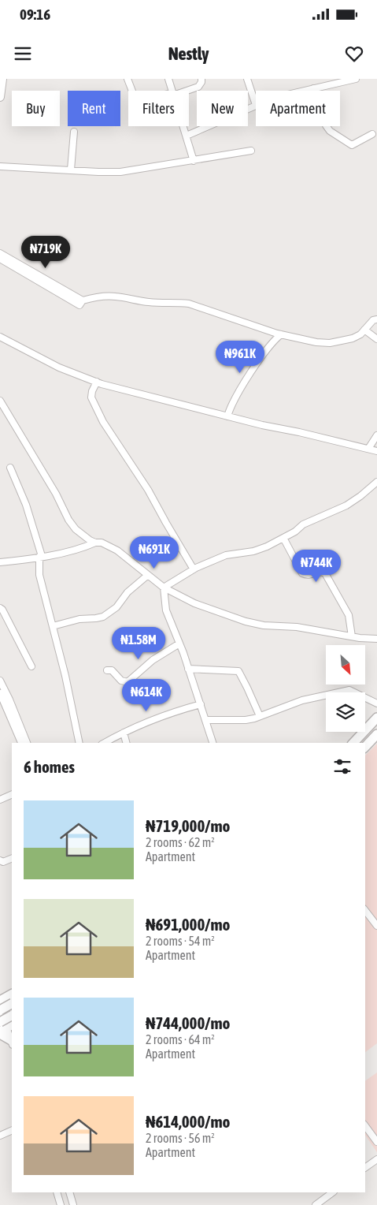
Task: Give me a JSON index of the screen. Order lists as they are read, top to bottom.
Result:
{
  "north": "bottom right",
  "page": {
    "status": "09:16",
    "header": "Nestly",
    "chip": [
      "Buy",
      "Rent",
      "Filters",
      "New",
      "Apartment"
    ],
    "price": [
      "₦719K",
      "₦961K",
      "₦691K",
      "₦744K",
      "₦1.58M",
      "₦614K"
    ],
    "heading": "6 homes",
    "list": [
      {
        "name": "₦719,000/mo",
        "note": "2 rooms · 62 m² · Apartment"
      },
      {
        "name": "₦691,000/mo",
        "note": "2 rooms · 54 m² · Apartment"
      },
      {
        "name": "₦744,000/mo",
        "note": "2 rooms · 64 m² · Apartment"
      },
      {
        "name": "₦614,000/mo",
        "note": "2 rooms · 56 m² · Apartment"
      }
    ]
  }
}
